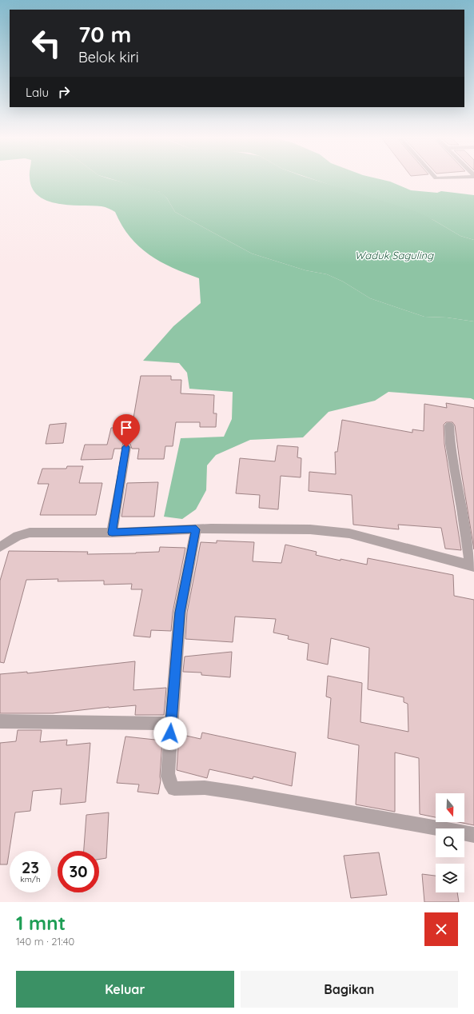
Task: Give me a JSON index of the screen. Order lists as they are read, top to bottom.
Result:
{
  "water": ["Waduk Saguling"],
  "north": "bottom",
  "page": {
    "turn": ["70 m", "Belok kiri"],
    "then": "Lalu",
    "speed": "23 km/h",
    "limit": "30",
    "heading": ["1 mnt", "140 m · 21:40"],
    "buttons": ["Keluar", "Bagikan"]
  }
}
